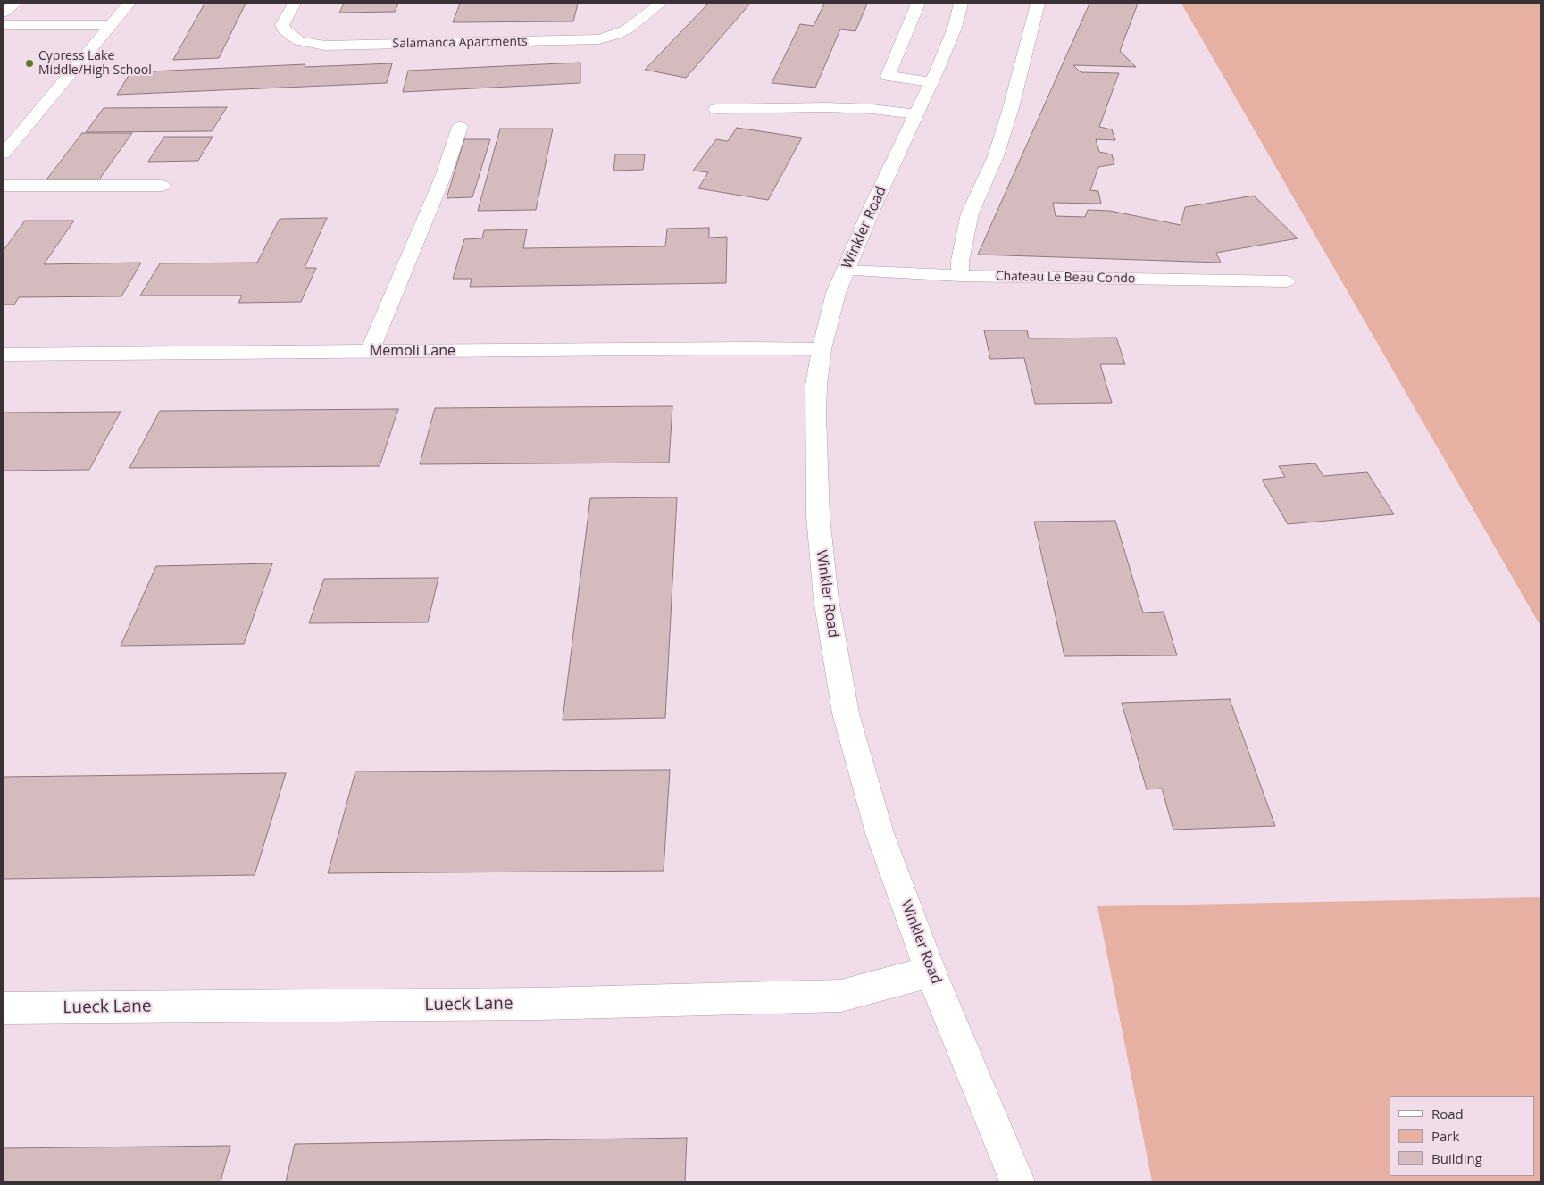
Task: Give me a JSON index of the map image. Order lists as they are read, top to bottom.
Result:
{
  "streets": {
    "street": [
      "Salamanca Apartments",
      "Winkler Road",
      "Chateau Le Beau Condo",
      "Memoli Lane",
      "Lueck Lane"
    ]
  },
  "crossings": [
    ["Winkler Road", "Chateau Le Beau Condo"],
    ["Winkler Road", "Memoli Lane"],
    ["Winkler Road", "Lueck Lane"]
  ],
  "places": ["Cypress Lake Middle/High School"],
  "legend": ["Road", "Park", "Building"]
}
